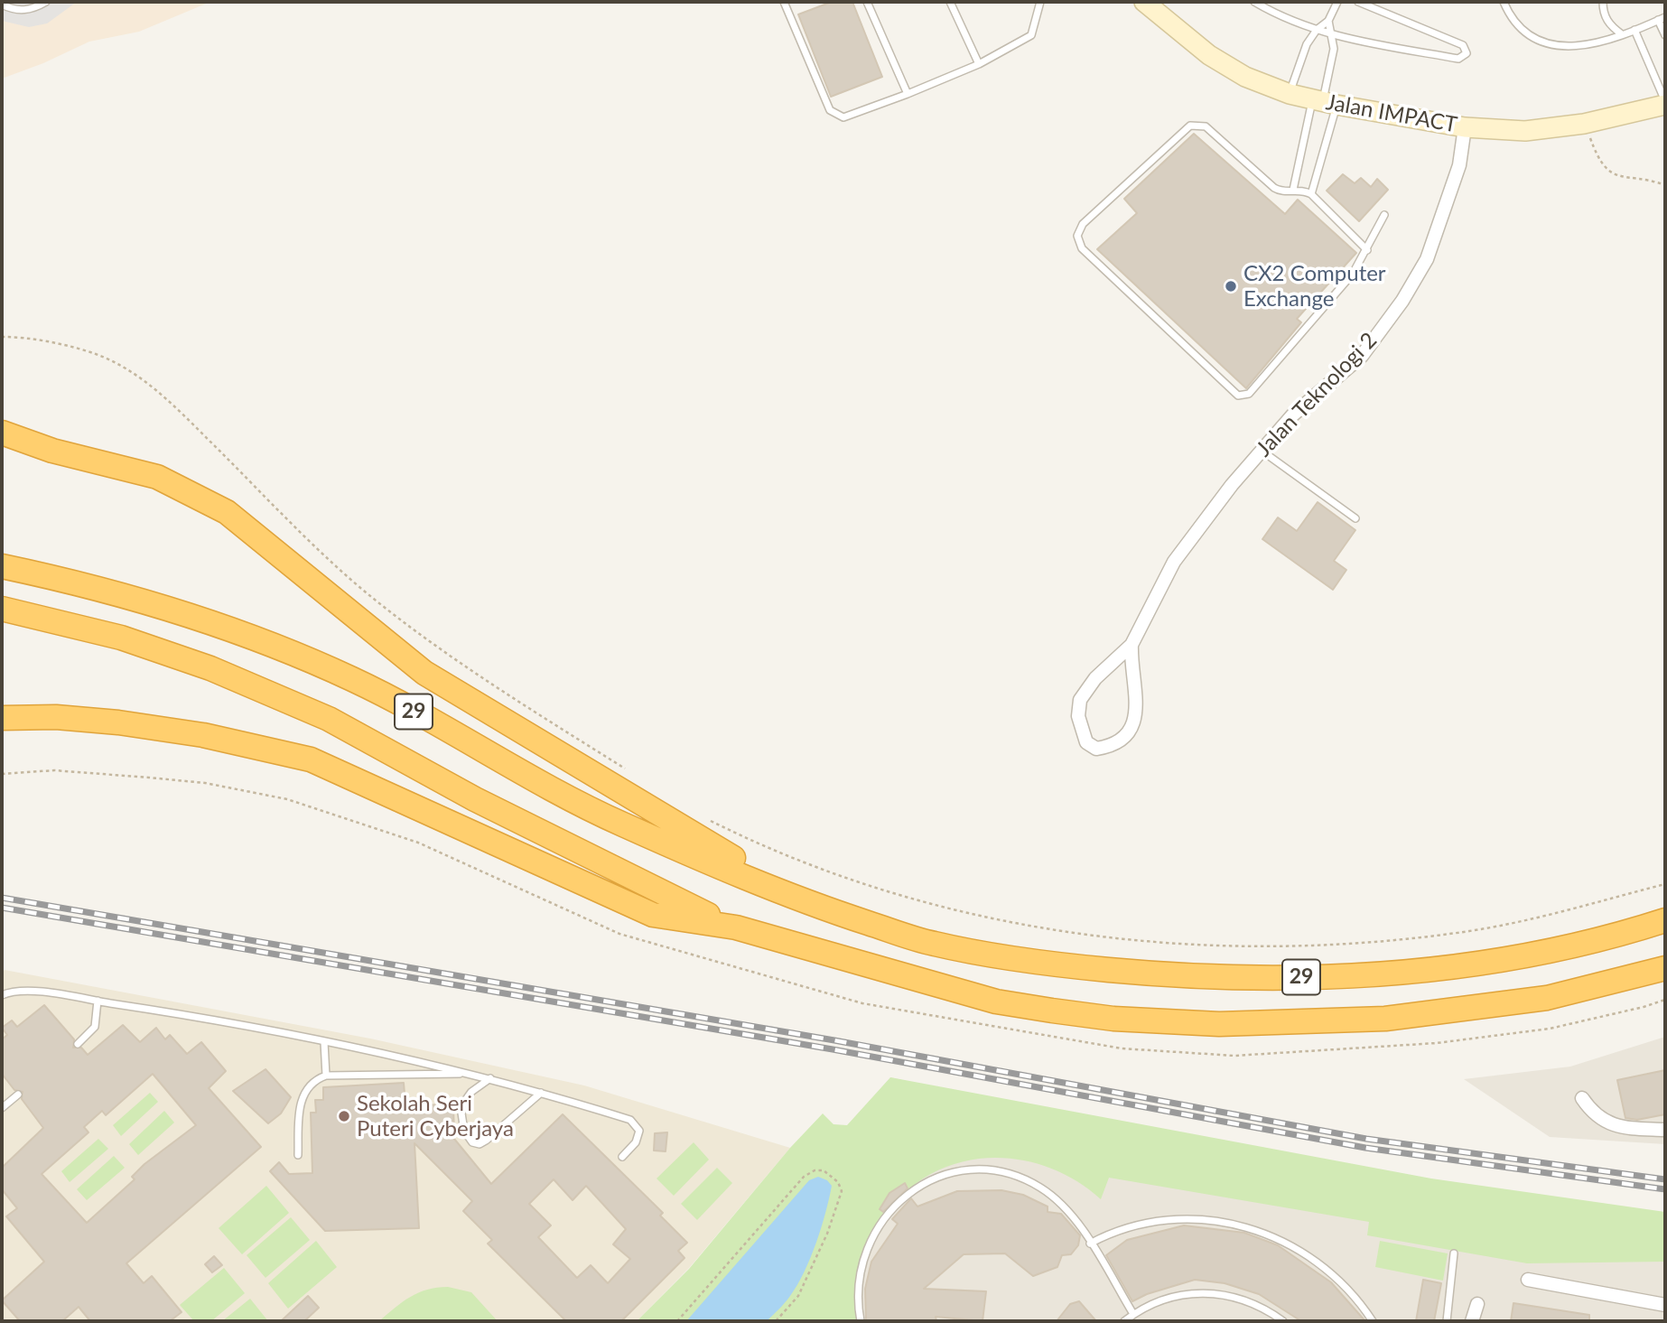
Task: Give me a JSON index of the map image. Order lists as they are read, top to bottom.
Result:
{
  "streets": {
    "highway": ["29"],
    "street": ["Jalan IMPACT", "Jalan Teknologi 2"]
  },
  "crossings": [
    ["Jalan IMPACT", "Jalan Teknologi 2"]
  ],
  "places": ["CX2 Computer Exchange", "Sekolah Seri Puteri Cyberjaya"]
}
